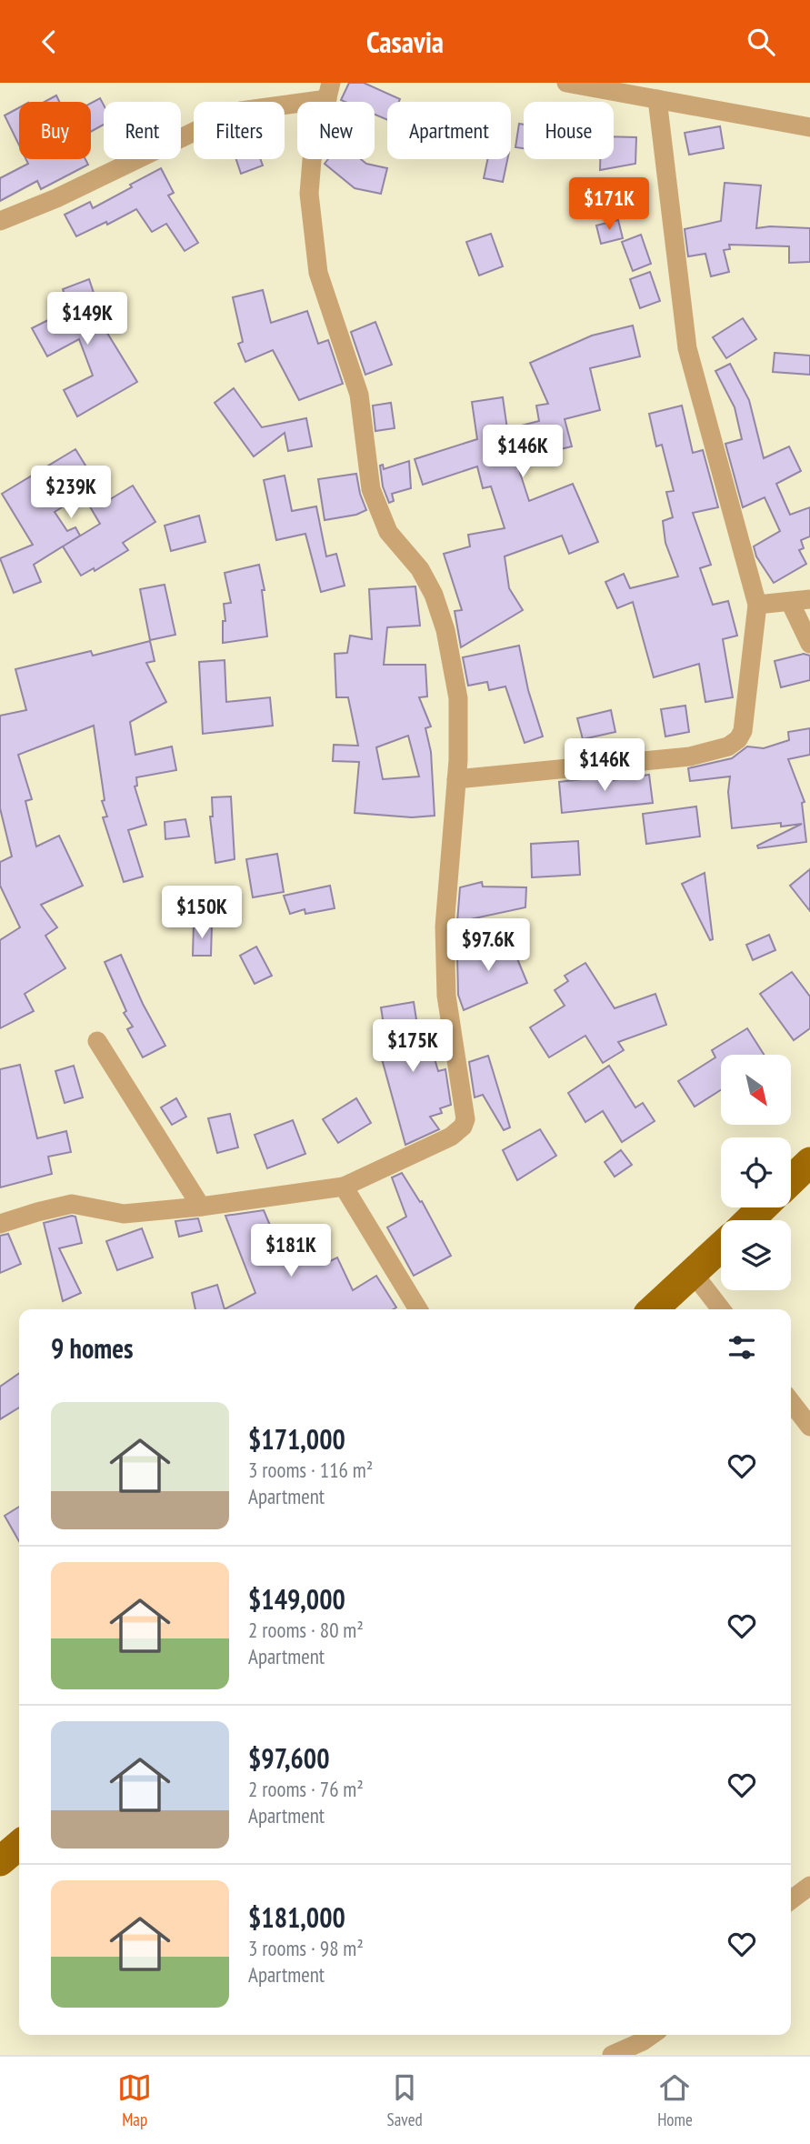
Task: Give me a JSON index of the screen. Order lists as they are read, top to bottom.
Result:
{
  "north": "bottom right",
  "page": {
    "header": "Casavia",
    "chip": [
      "Buy",
      "Rent",
      "Filters",
      "New",
      "Apartment",
      "House"
    ],
    "price": [
      "$171K",
      "$149K",
      "$146K",
      "$239K",
      "$146K",
      "$150K",
      "$97.6K",
      "$175K",
      "$181K"
    ],
    "heading": "9 homes",
    "list": [
      {
        "name": "$171,000",
        "note": "3 rooms · 116 m² · Apartment"
      },
      {
        "name": "$149,000",
        "note": "2 rooms · 80 m² · Apartment"
      },
      {
        "name": "$97,600",
        "note": "2 rooms · 76 m² · Apartment"
      },
      {
        "name": "$181,000",
        "note": "3 rooms · 98 m² · Apartment"
      }
    ],
    "tabs": ["Map", "Saved", "Home"]
  }
}
